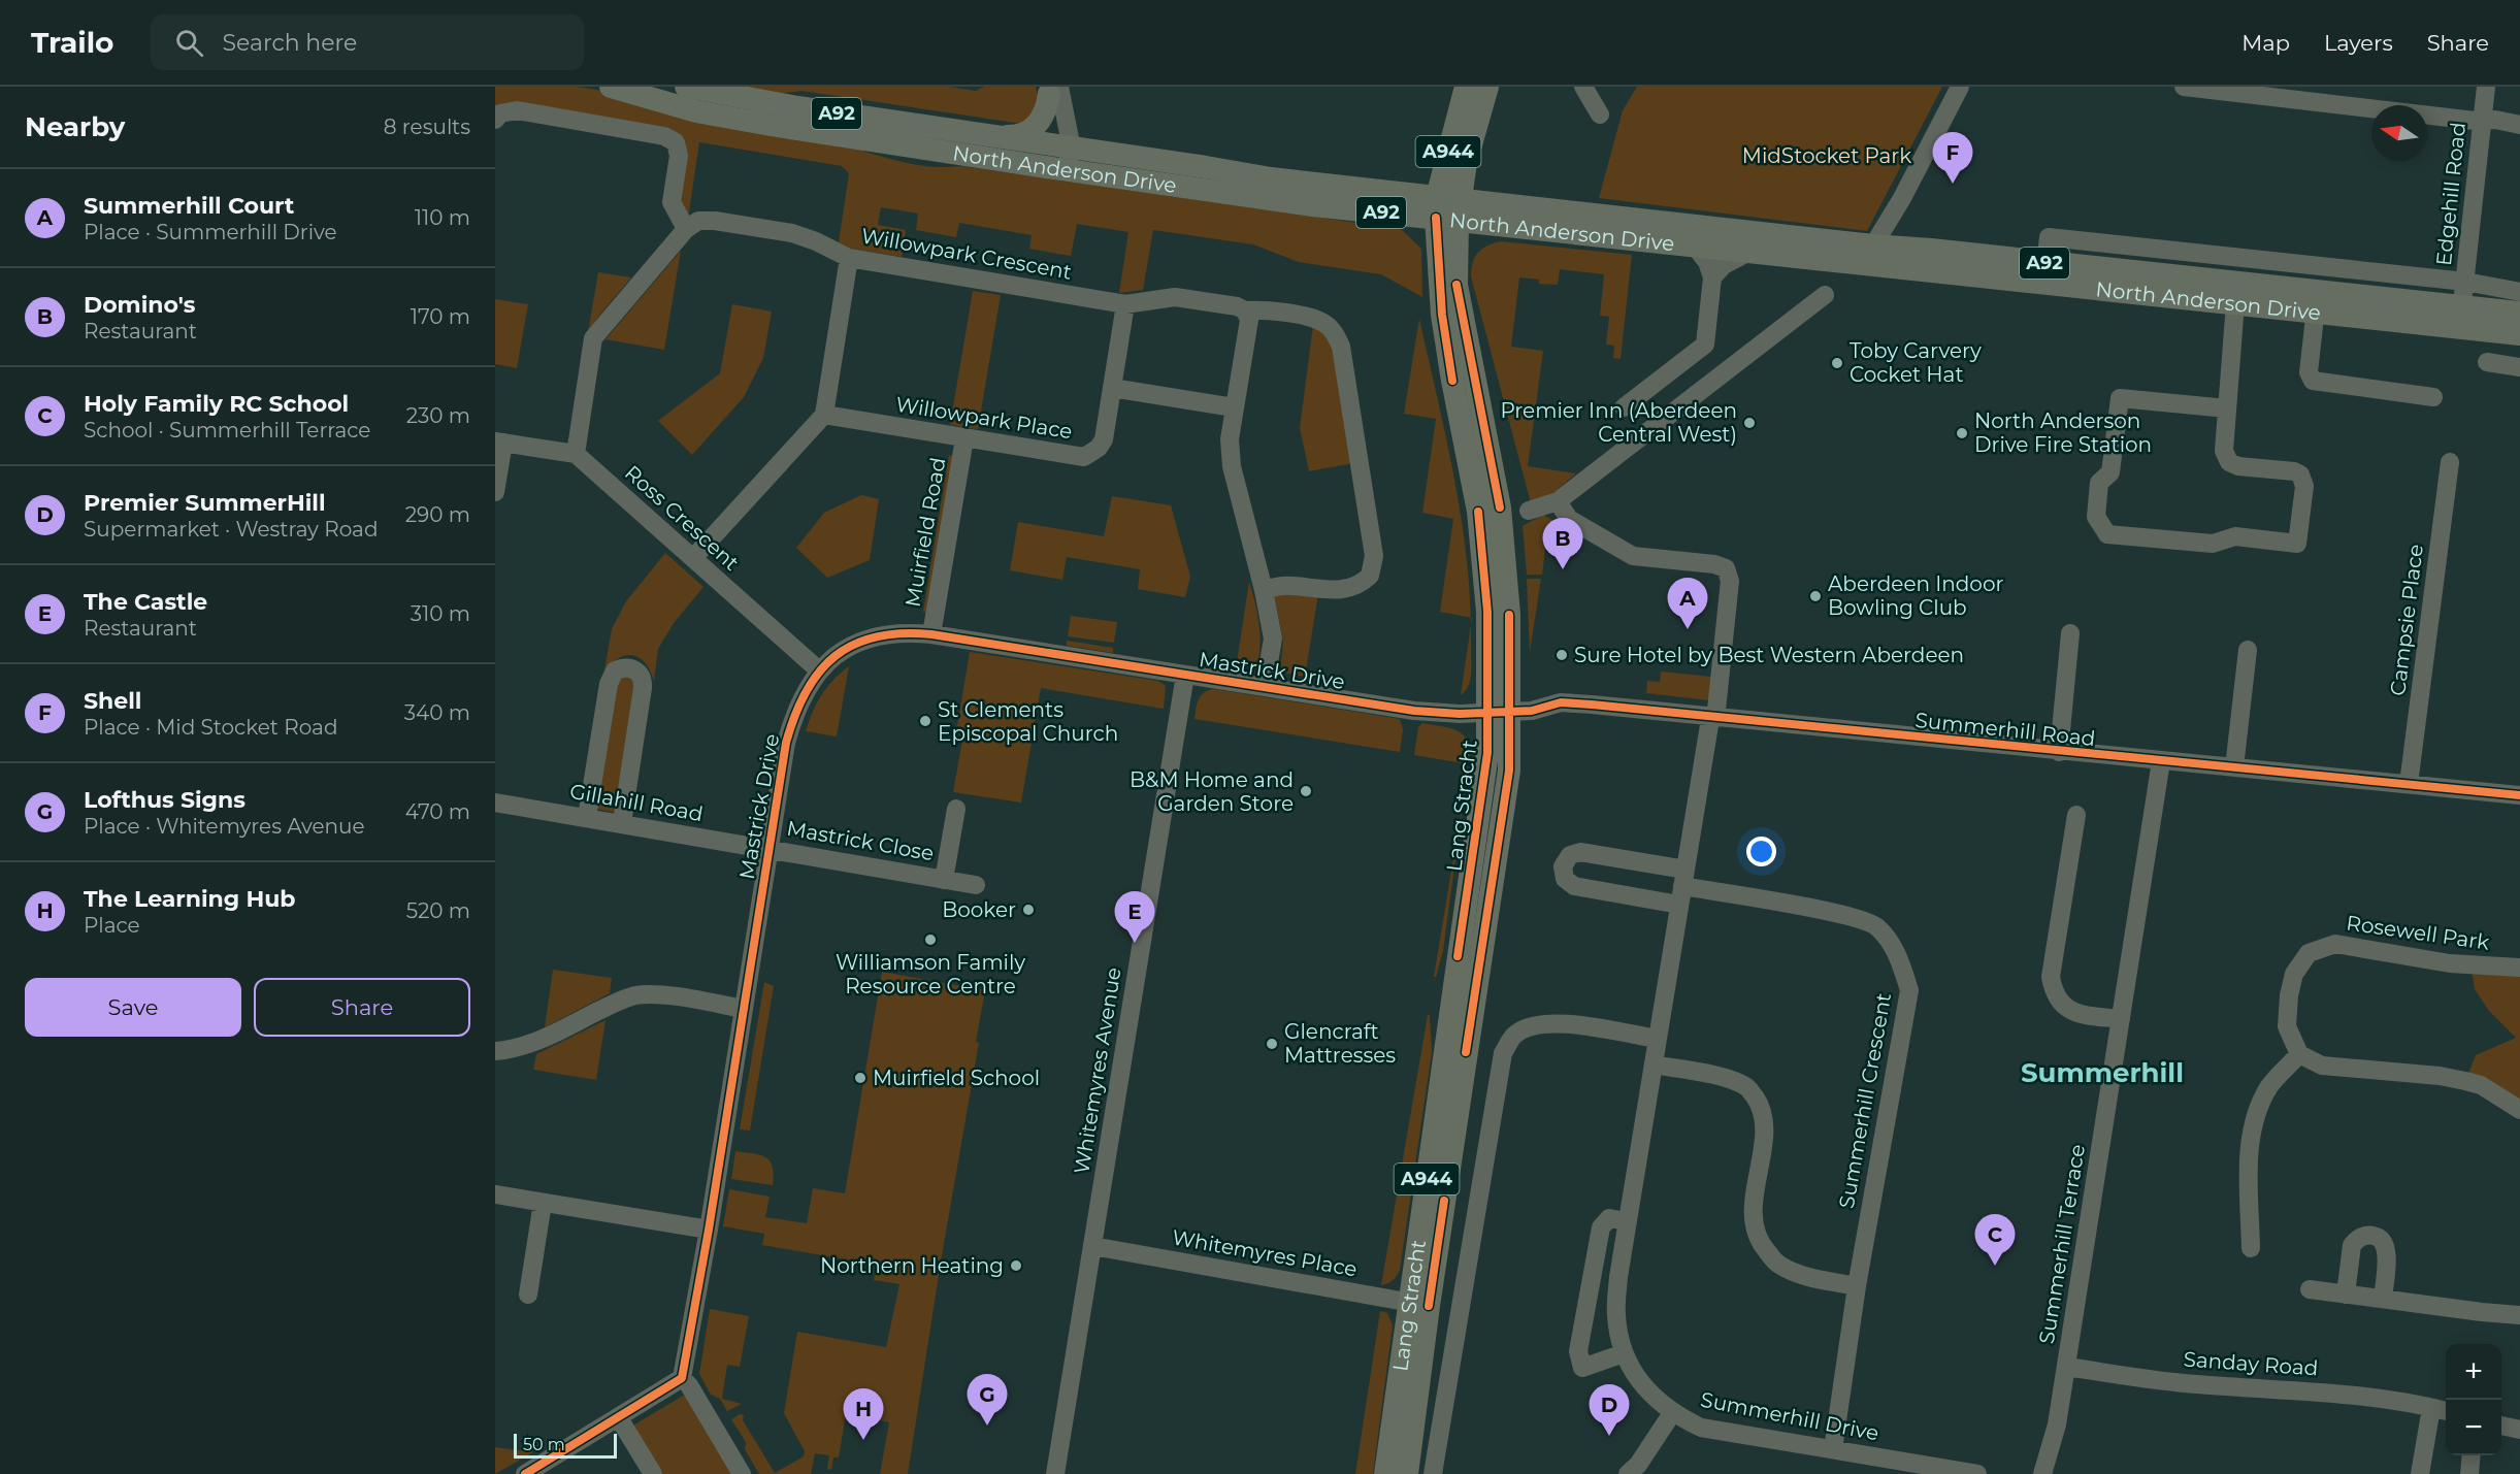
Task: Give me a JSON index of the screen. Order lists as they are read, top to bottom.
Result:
{
  "streets": {
    "main road": [
      "A92",
      "A944",
      "North Anderson Drive",
      "Lang Stracht"
    ],
    "street": [
      "Edgehill Road",
      "Willowpark Crescent",
      "Willowpark Place",
      "Ross Crescent",
      "Muirfield Road",
      "Campsie Place",
      "Mastrick Drive",
      "Summerhill Road",
      "Gillahill Road",
      "Mastrick Close",
      "Rosewell Park",
      "Whitemyres Avenue",
      "Summerhill Crescent",
      "Summerhill Terrace",
      "Whitemyres Place",
      "Sanday Road",
      "Summerhill Drive"
    ]
  },
  "crossings": [
    ["A944", "North Anderson Drive"],
    ["A944", "Lang Stracht"],
    ["North Anderson Drive", "Edgehill Road"],
    ["North Anderson Drive", "Lang Stracht"],
    ["Willowpark Crescent", "Willowpark Place"],
    ["Willowpark Place", "Muirfield Road"],
    ["Ross Crescent", "Mastrick Drive"],
    ["Muirfield Road", "Mastrick Drive"],
    ["Campsie Place", "Summerhill Road"],
    ["Mastrick Drive", "Summerhill Road"],
    ["Mastrick Drive", "Gillahill Road"],
    ["Mastrick Drive", "Lang Stracht"],
    ["Mastrick Drive", "Mastrick Close"],
    ["Mastrick Drive", "Whitemyres Avenue"],
    ["Summerhill Road", "Lang Stracht"],
    ["Summerhill Road", "Summerhill Terrace"],
    ["Summerhill Road", "Summerhill Drive"],
    ["Gillahill Road", "Mastrick Close"],
    ["Lang Stracht", "Whitemyres Place"],
    ["Whitemyres Avenue", "Whitemyres Place"],
    ["Summerhill Crescent", "Summerhill Drive"],
    ["Summerhill Terrace", "Sanday Road"]
  ],
  "districts": ["Summerhill"],
  "parks": ["MidStocket Park"],
  "places": [
    "Toby Carvery Cocket Hat",
    "Premier Inn (Aberdeen Central West)",
    "North Anderson Drive Fire Station",
    "Aberdeen Indoor Bowling Club",
    "Sure Hotel by Best Western Aberdeen",
    "St Clements Episcopal Church",
    "B&M Home and Garden Store",
    "Booker",
    "Williamson Family Resource Centre",
    "Glencraft Mattresses",
    "Muirfield School",
    "Northern Heating"
  ],
  "scale_bar": "50 m",
  "north": "left",
  "page": {
    "header": "Trailo",
    "search": "Search here",
    "nav": ["Map", "Layers", "Share"],
    "heading": ["Nearby", "8 results"],
    "pins": [
      "F",
      "B",
      "A",
      "E",
      "C",
      "G",
      "D",
      "H"
    ],
    "list": [
      {
        "mark": "A",
        "name": "Summerhill Court",
        "note": "Place · Summerhill Drive",
        "value": "110 m"
      },
      {
        "mark": "B",
        "name": "Domino's",
        "note": "Restaurant",
        "value": "170 m"
      },
      {
        "mark": "C",
        "name": "Holy Family RC School",
        "note": "School · Summerhill Terrace",
        "value": "230 m"
      },
      {
        "mark": "D",
        "name": "Premier SummerHill",
        "note": "Supermarket · Westray Road",
        "value": "290 m"
      },
      {
        "mark": "E",
        "name": "The Castle",
        "note": "Restaurant",
        "value": "310 m"
      },
      {
        "mark": "F",
        "name": "Shell",
        "note": "Place · Mid Stocket Road",
        "value": "340 m"
      },
      {
        "mark": "G",
        "name": "Lofthus Signs",
        "note": "Place · Whitemyres Avenue",
        "value": "470 m"
      },
      {
        "mark": "H",
        "name": "The Learning Hub",
        "note": "Place",
        "value": "520 m"
      }
    ],
    "buttons": ["Save", "Share"],
    "map_buttons": ["+", "−"],
    "scale": "50 m"
  }
}
